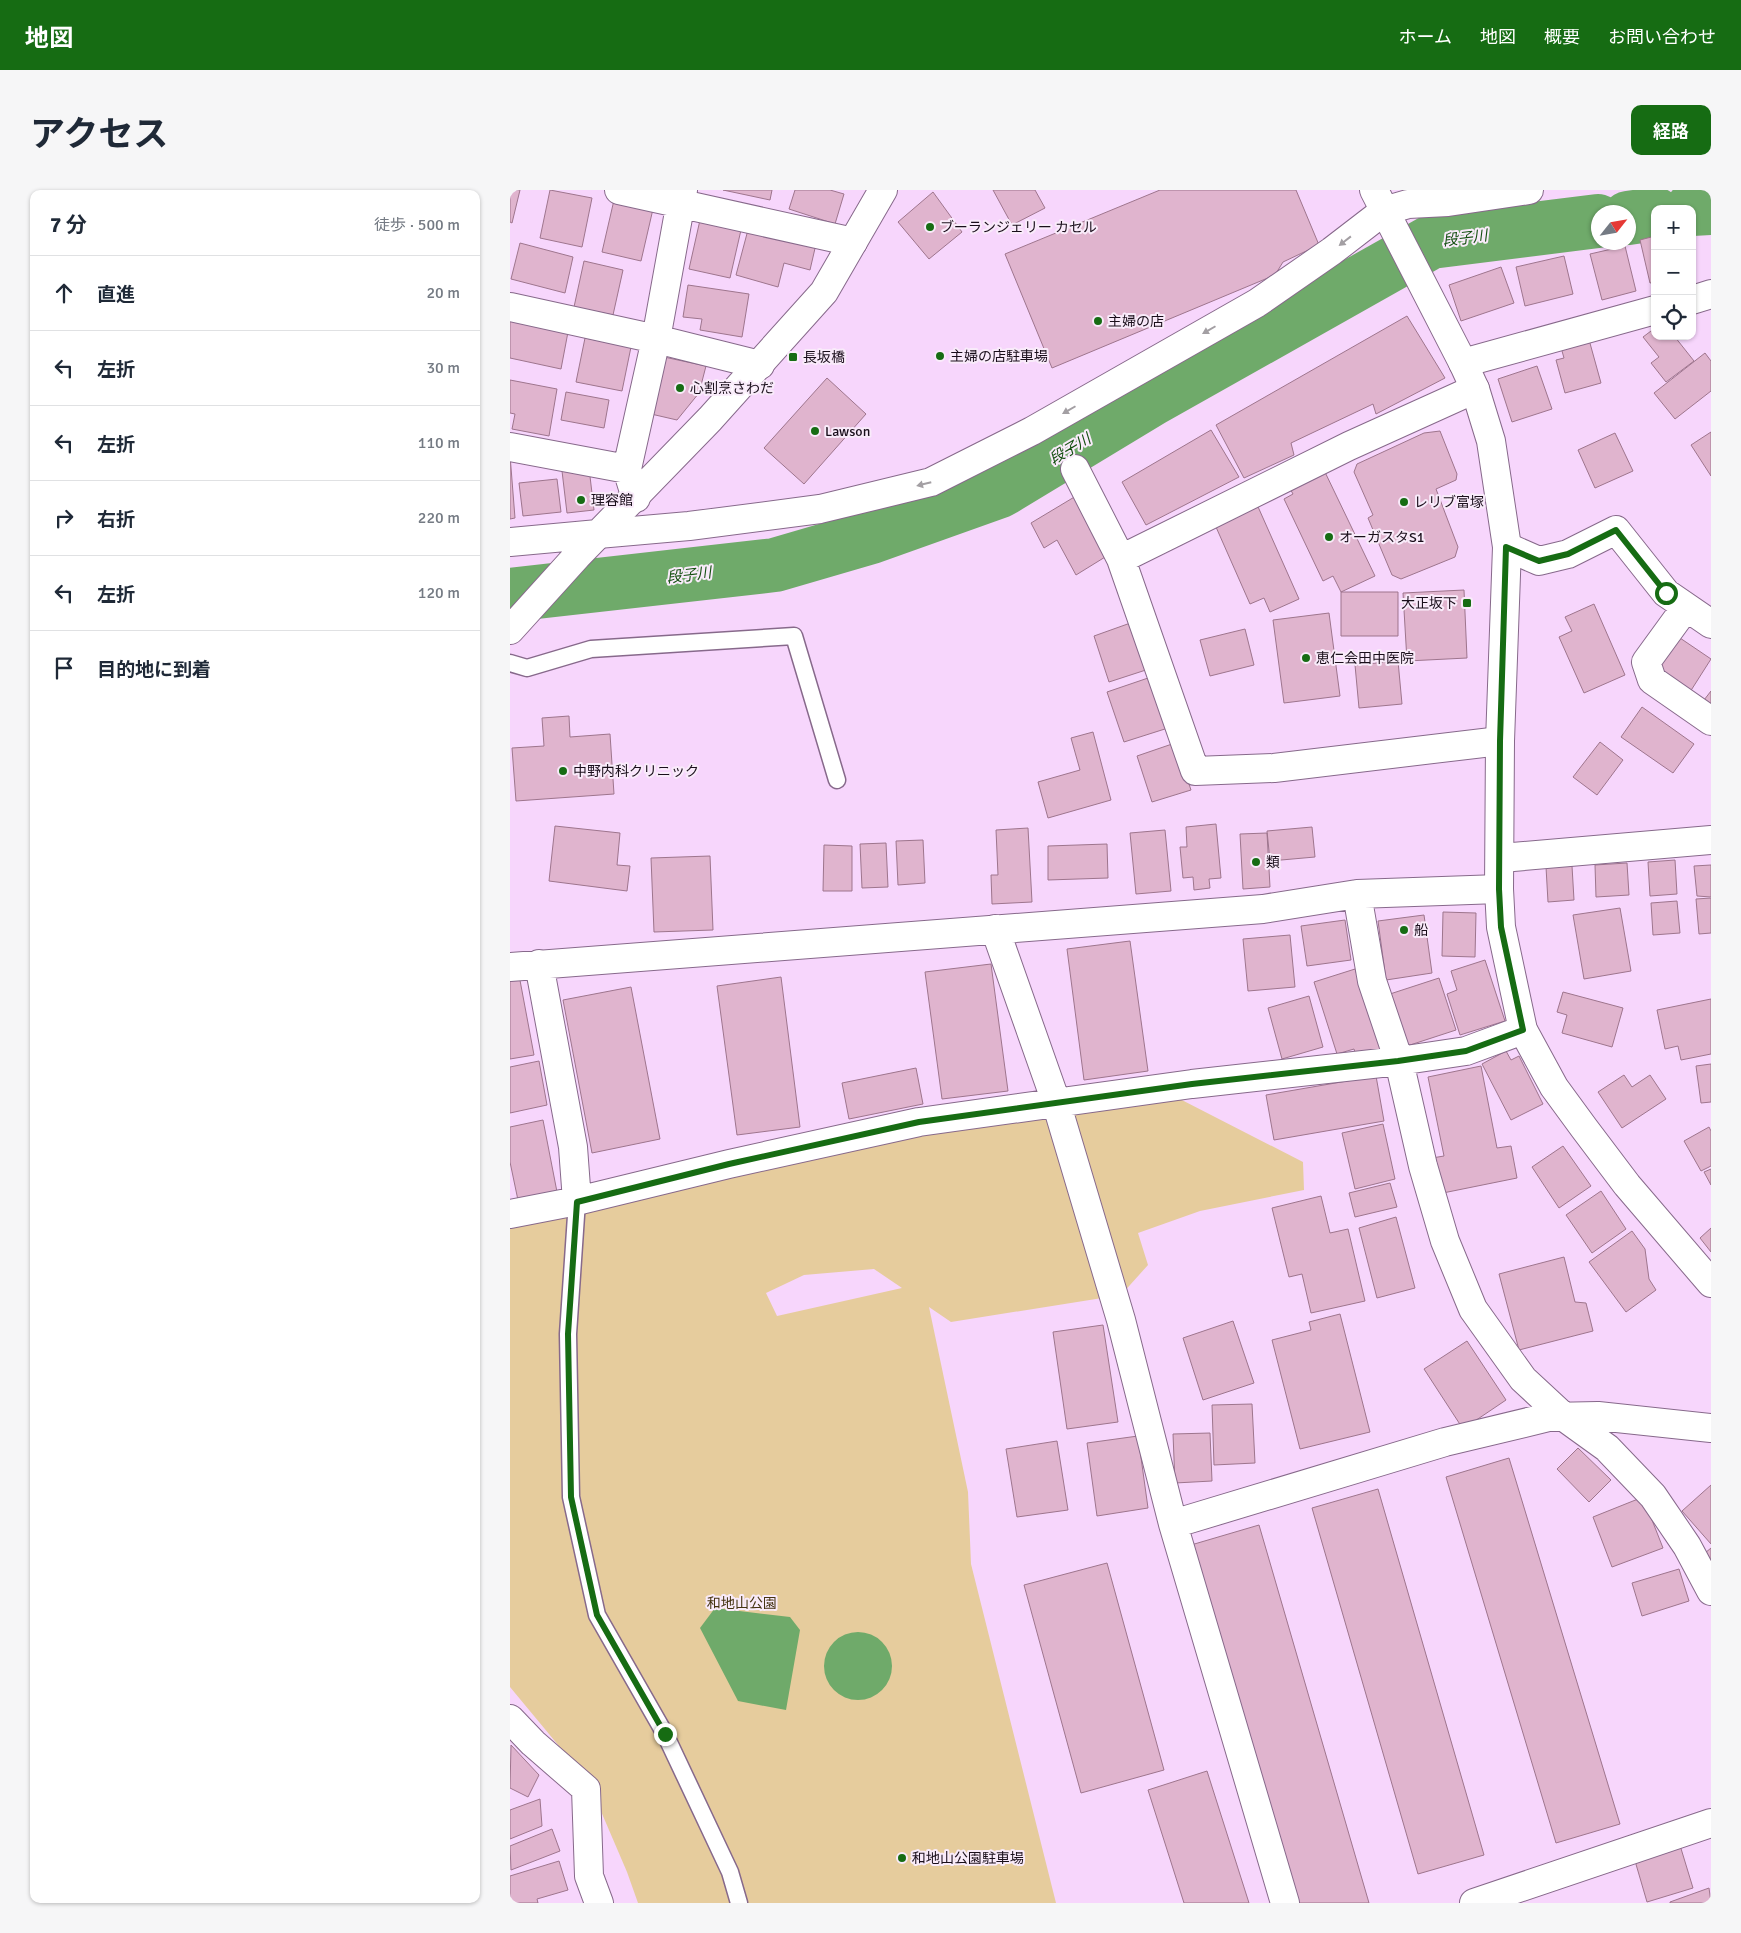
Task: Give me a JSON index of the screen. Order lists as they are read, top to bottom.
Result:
{
  "water": ["段子川"],
  "parks": ["和地山公園"],
  "places": {
    "other": [
      "ブーランジェリー カセル",
      "主婦の店",
      "主婦の店駐車場",
      "心割烹さわだ",
      "Lawson",
      "理容館",
      "レリブ富塚",
      "オーガスタS1",
      "恵仁会田中医院",
      "中野内科クリニック",
      "類",
      "船",
      "和地山公園駐車場"
    ],
    "transit": ["長坂橋", "大正坂下"]
  },
  "north": "top right",
  "page": {
    "header": "地図",
    "nav": [
      "ホーム",
      "地図",
      "概要",
      "お問い合わせ"
    ],
    "title": "アクセス",
    "buttons": "経路",
    "heading": ["7 分", "徒歩 · 500 m"],
    "map_buttons": ["+", "−"],
    "list": [
      ["直進", "20 m"],
      ["左折", "30 m"],
      ["左折", "110 m"],
      ["右折", "220 m"],
      ["左折", "120 m"],
      "目的地に到着"
    ]
  }
}
